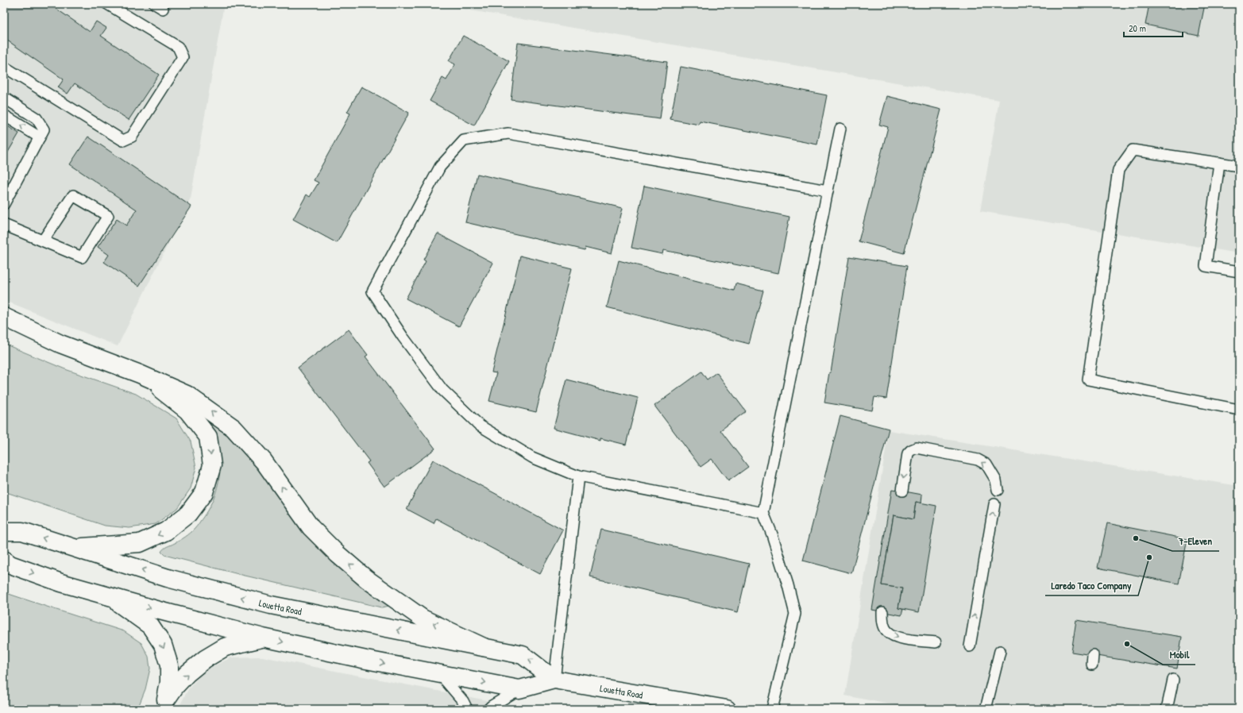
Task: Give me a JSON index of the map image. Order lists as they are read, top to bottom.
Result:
{
  "streets": {
    "main road": ["Louetta Road"]
  },
  "places": ["7-Eleven", "Laredo Taco Company", "Mobil"],
  "scale_bar": "20 m"
}
